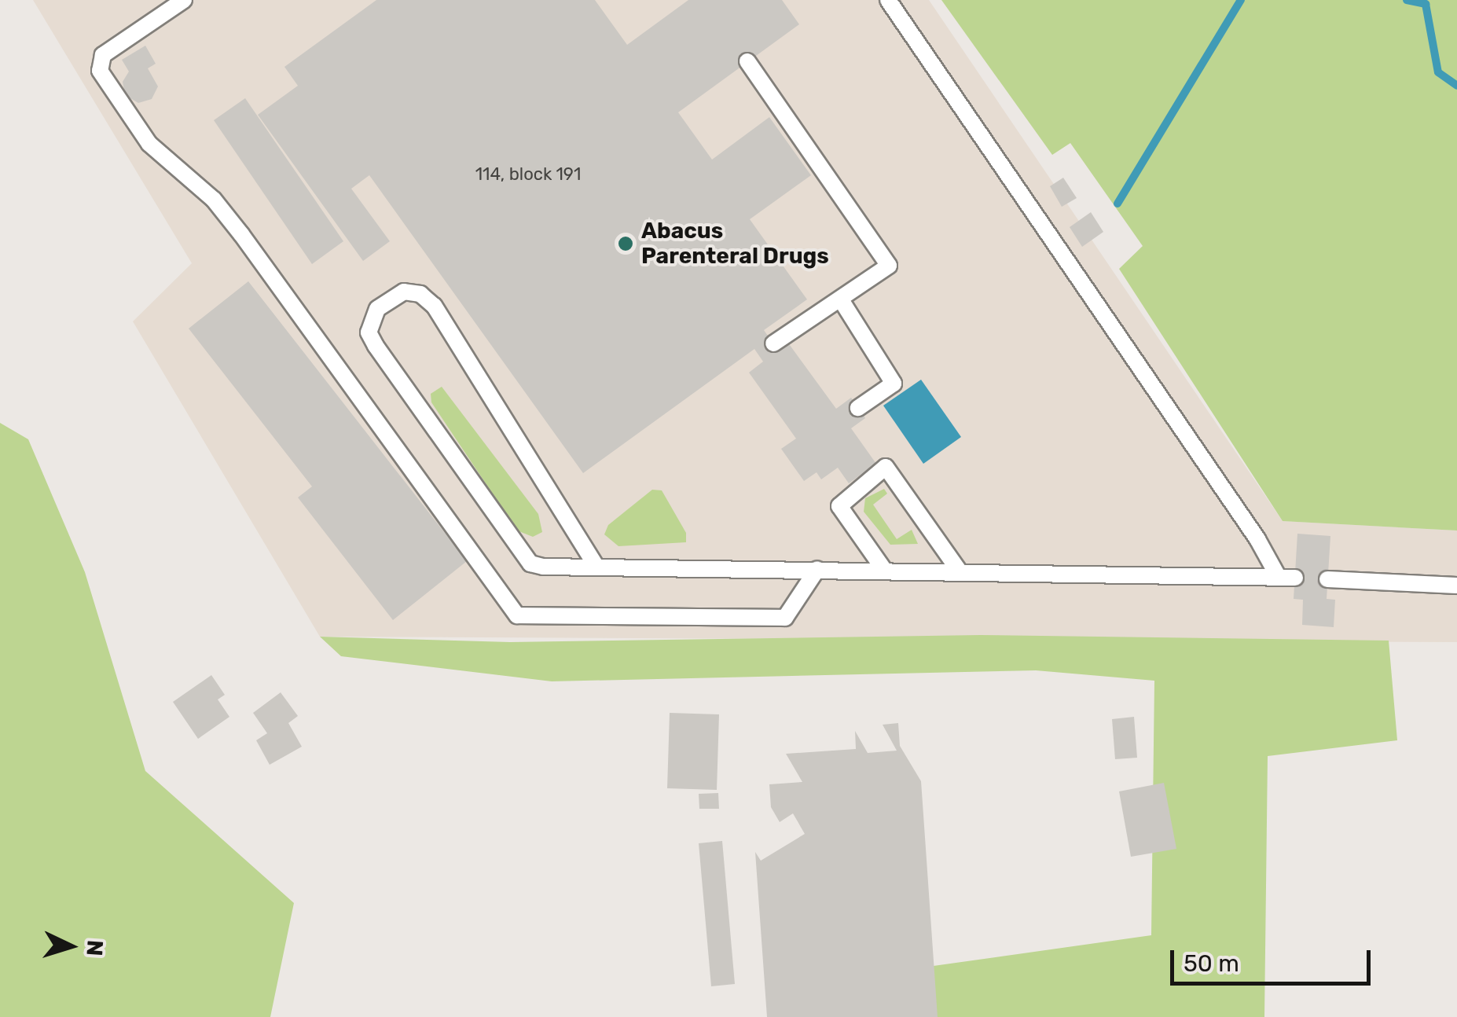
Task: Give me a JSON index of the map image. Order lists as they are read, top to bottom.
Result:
{
  "places": ["Abacus Parenteral Drugs"],
  "house_numbers": ["114, block 191"],
  "scale_bar": "50 m",
  "north": "right"
}
